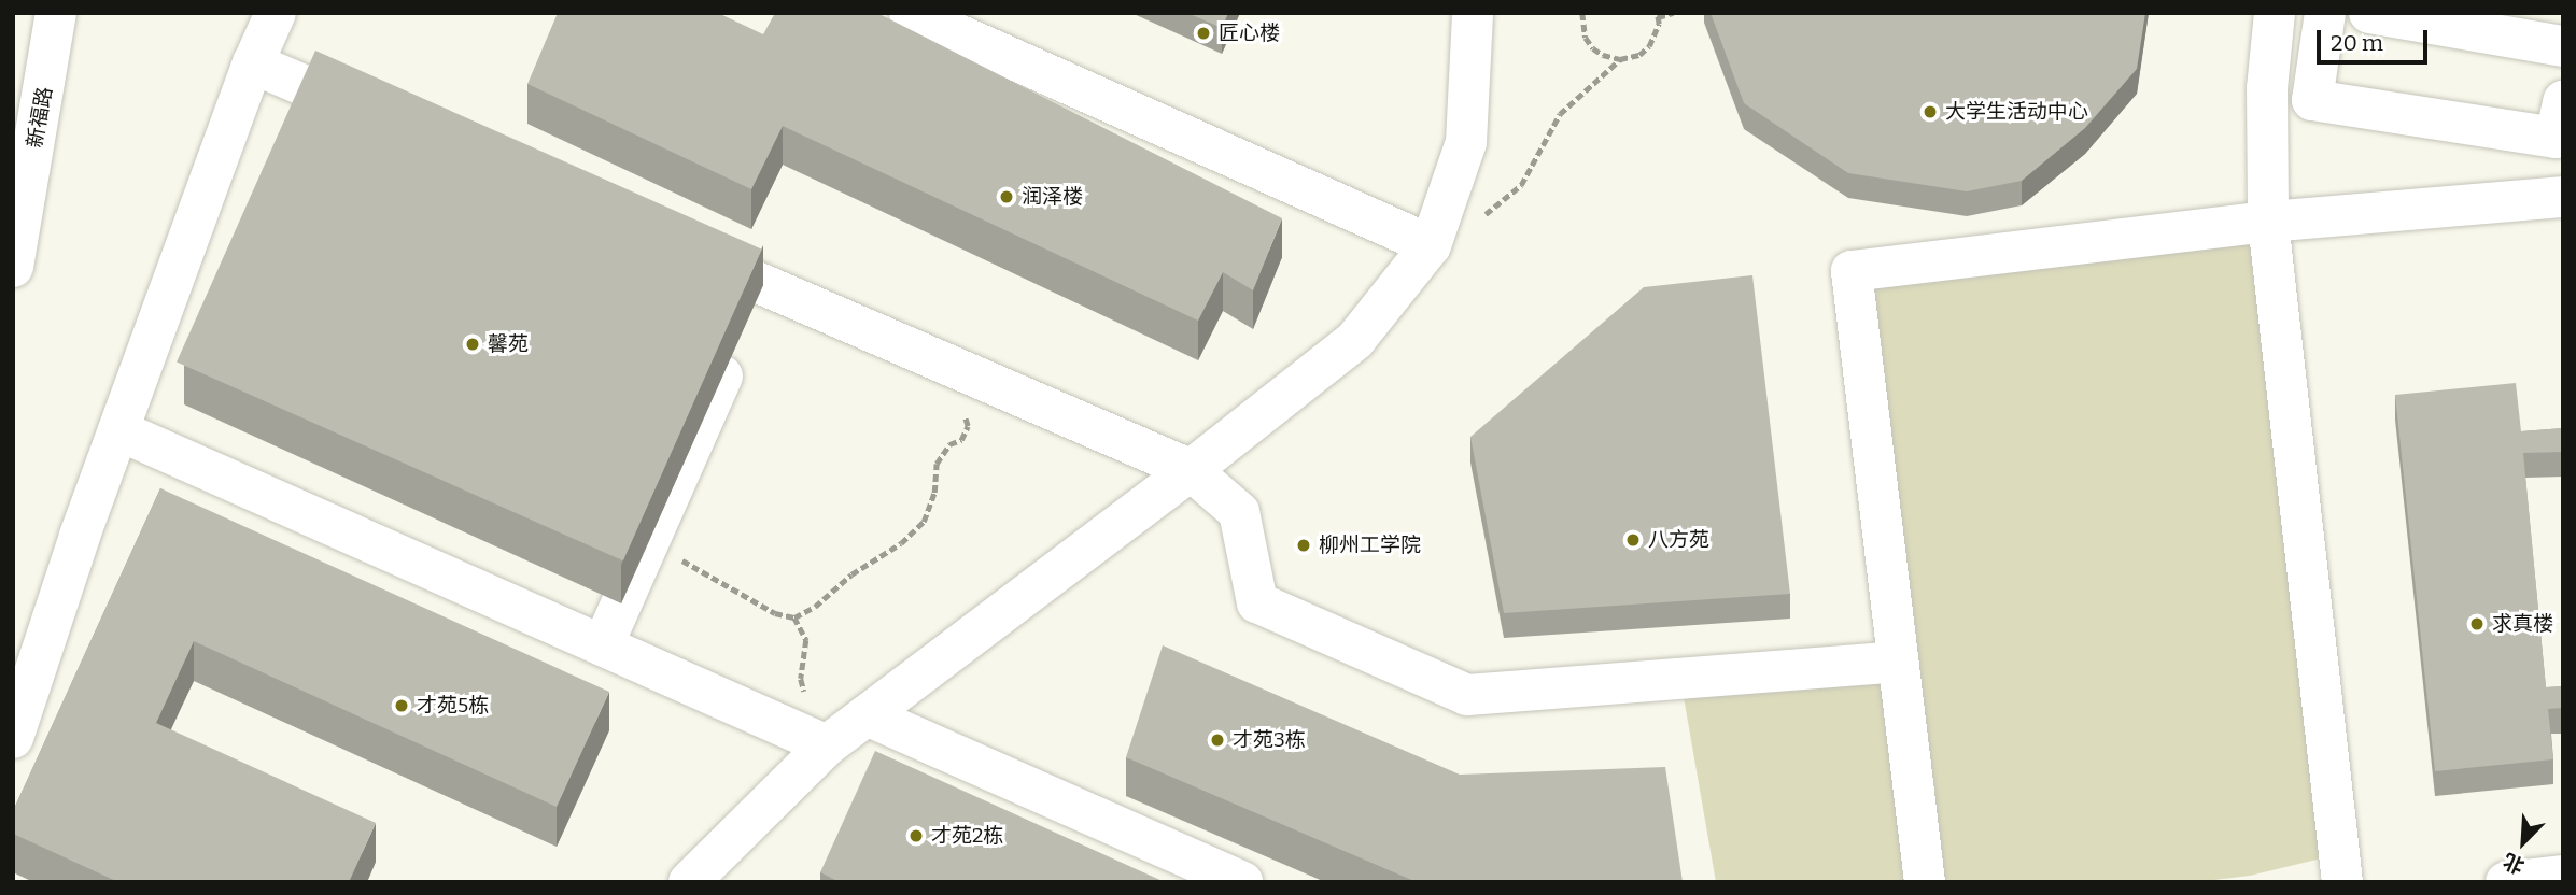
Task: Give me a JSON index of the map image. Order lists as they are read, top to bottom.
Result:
{
  "streets": {
    "street": ["新福路"]
  },
  "places": [
    "匠心楼",
    "大学生活动中心",
    "润泽楼",
    "馨苑",
    "八方苑",
    "柳州工学院",
    "求真楼",
    "才苑5栋",
    "才苑3栋",
    "才苑2栋"
  ],
  "scale_bar": "20 m",
  "north": "bottom left"
}
